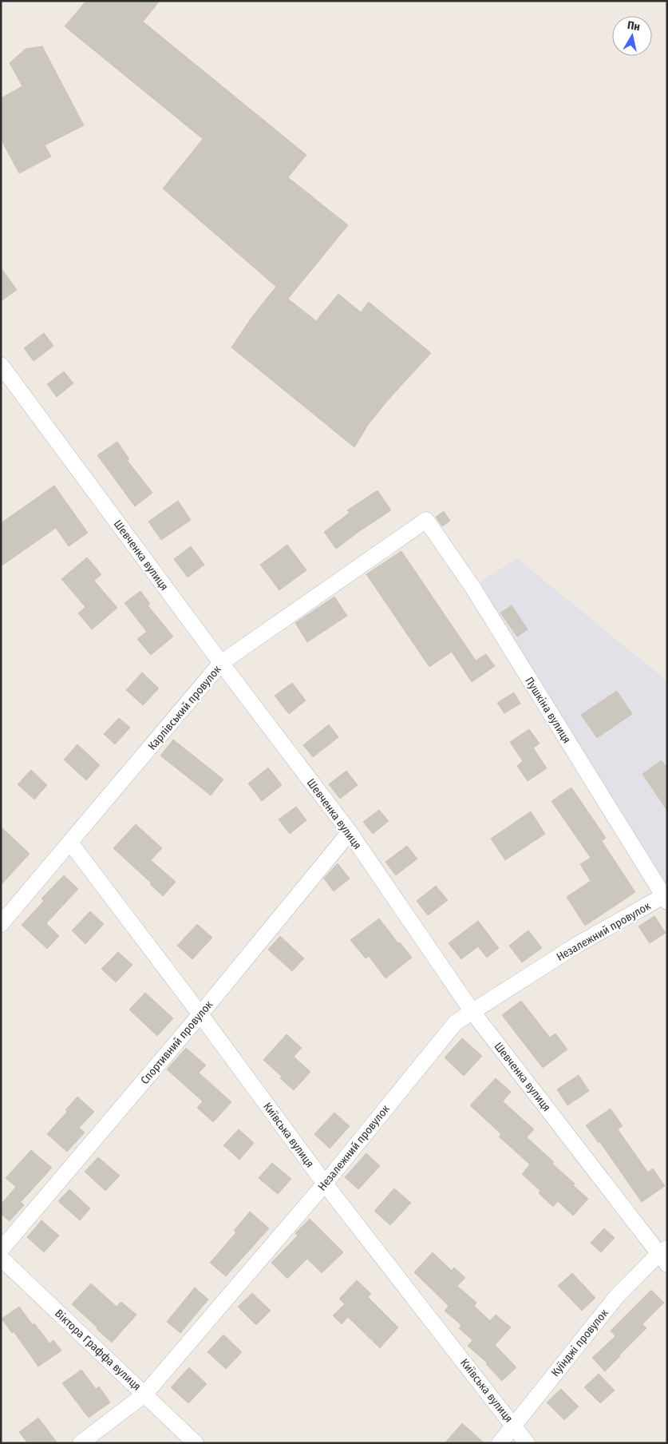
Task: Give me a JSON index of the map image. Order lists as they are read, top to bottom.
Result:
{
  "streets": {
    "street": [
      "Шевченка вулиця",
      "Карлівський провулок",
      "Пушкіна вулиця",
      "Незалежний провулок",
      "Спортивний провулок",
      "Київська вулиця",
      "Куїнджі провулок",
      "Віктора Граффа вулиця"
    ]
  },
  "crossings": [
    ["Шевченка вулиця", "Карлівський провулок"],
    ["Шевченка вулиця", "Незалежний провулок"],
    ["Шевченка вулиця", "Спортивний провулок"],
    ["Шевченка вулиця", "Куїнджі провулок"],
    ["Карлівський провулок", "Пушкіна вулиця"],
    ["Карлівський провулок", "Київська вулиця"],
    ["Пушкіна вулиця", "Незалежний провулок"],
    ["Незалежний провулок", "Київська вулиця"],
    ["Незалежний провулок", "Віктора Граффа вулиця"],
    ["Спортивний провулок", "Київська вулиця"],
    ["Київська вулиця", "Куїнджі провулок"]
  ],
  "north": "top"
}
